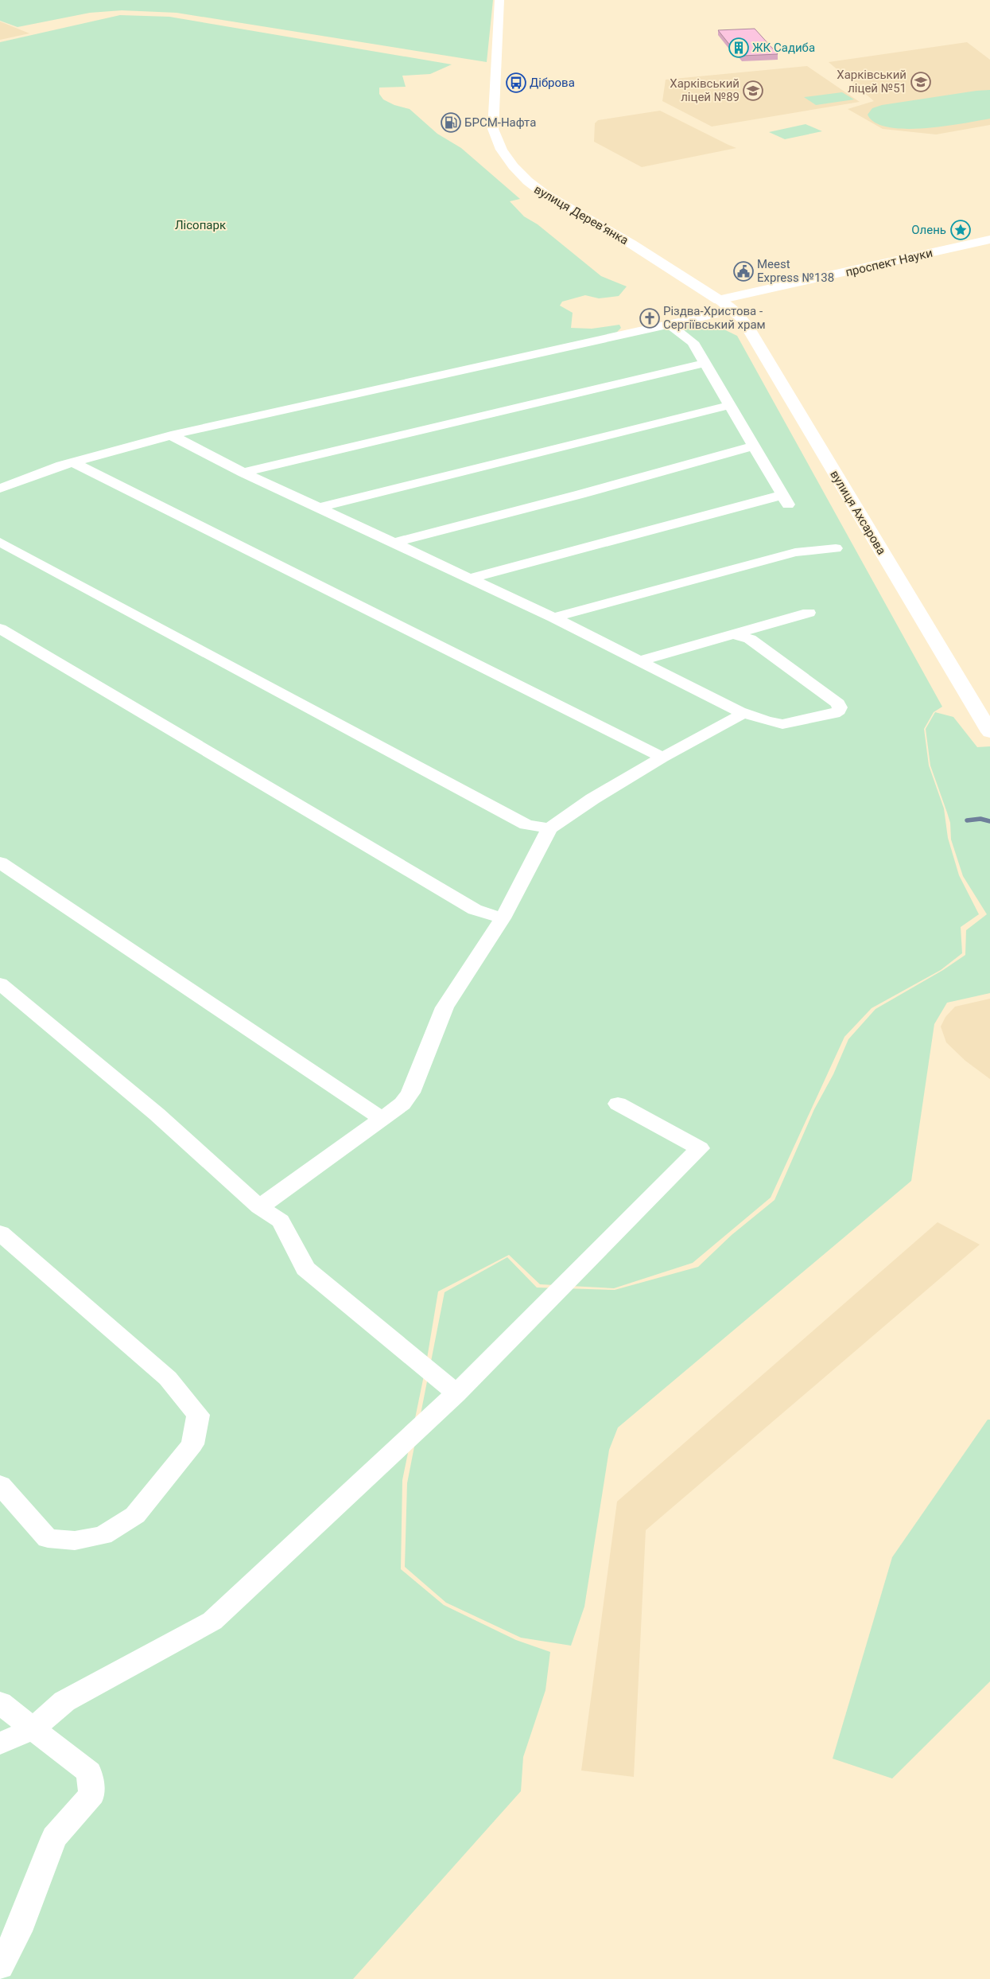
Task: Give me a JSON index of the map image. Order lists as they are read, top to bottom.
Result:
{
  "streets": {
    "main road": ["вулиця Дерев’янка", "проспект Науки", "вулиця Ахсарова"]
  },
  "crossings": [
    ["вулиця Дерев’янка", "проспект Науки"],
    ["вулиця Дерев’янка", "вулиця Ахсарова"],
    ["проспект Науки", "вулиця Ахсарова"]
  ],
  "parks": ["Лісопарк"],
  "places": {
    "building": ["ЖК Садиба"],
    "school or university": ["Харківський ліцей №51", "Харківський ліцей №89"],
    "bus stop": ["Діброва"],
    "fuel station": ["БРСМ-Нафта"],
    "place": ["Олень"],
    "public building": ["Meest Express №138"],
    "church": ["Різдва-Христова - Сергіївський храм"]
  }
}
